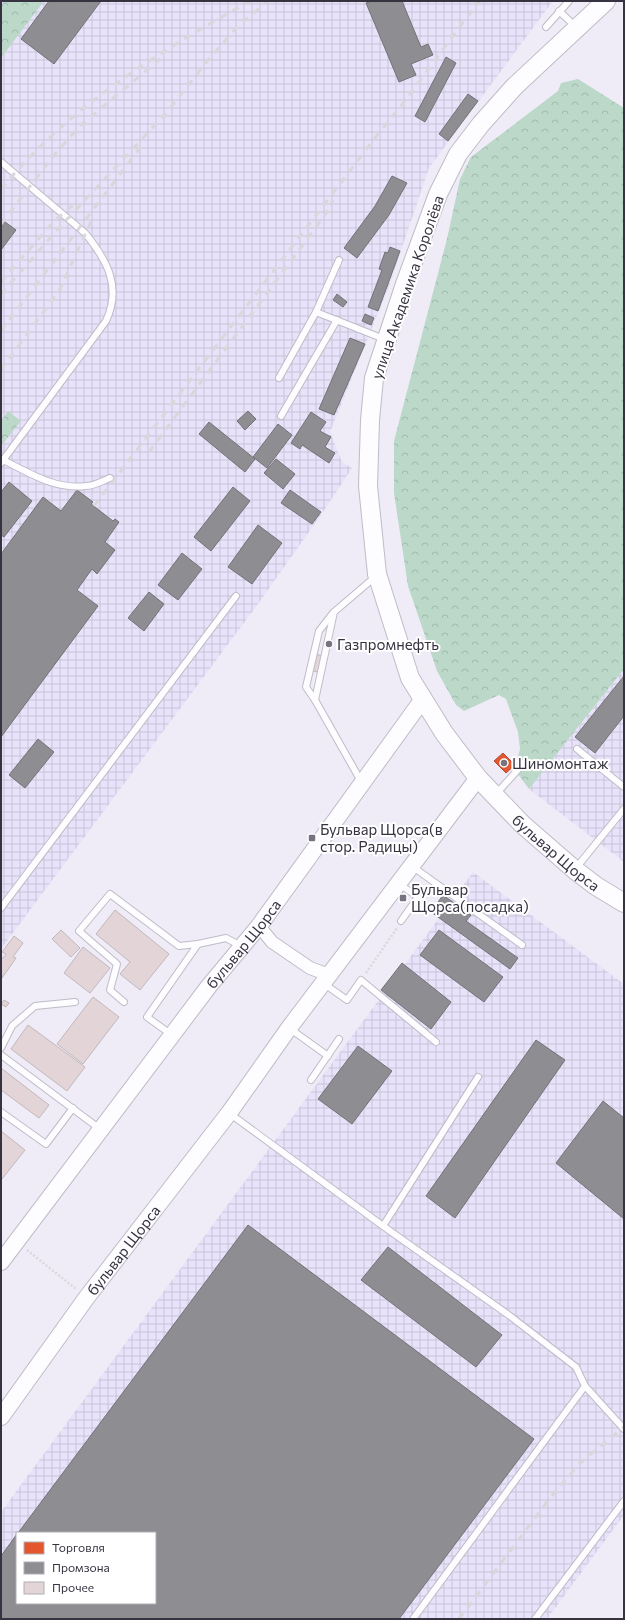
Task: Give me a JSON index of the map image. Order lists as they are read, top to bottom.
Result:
{
  "streets": {
    "main road": ["улица Академика Королёва", "бульвар Щорса"]
  },
  "crossings": [
    ["улица Академика Королёва", "бульвар Щорса"]
  ],
  "places": {
    "other": ["Газпромнефть", "Шиномонтаж"],
    "transit": ["Бульвар Щорса(в стор. Радицы)", "Бульвар Щорса(посадка)"]
  },
  "legend": ["Торговля", "Промзона", "Прочее"]
}
